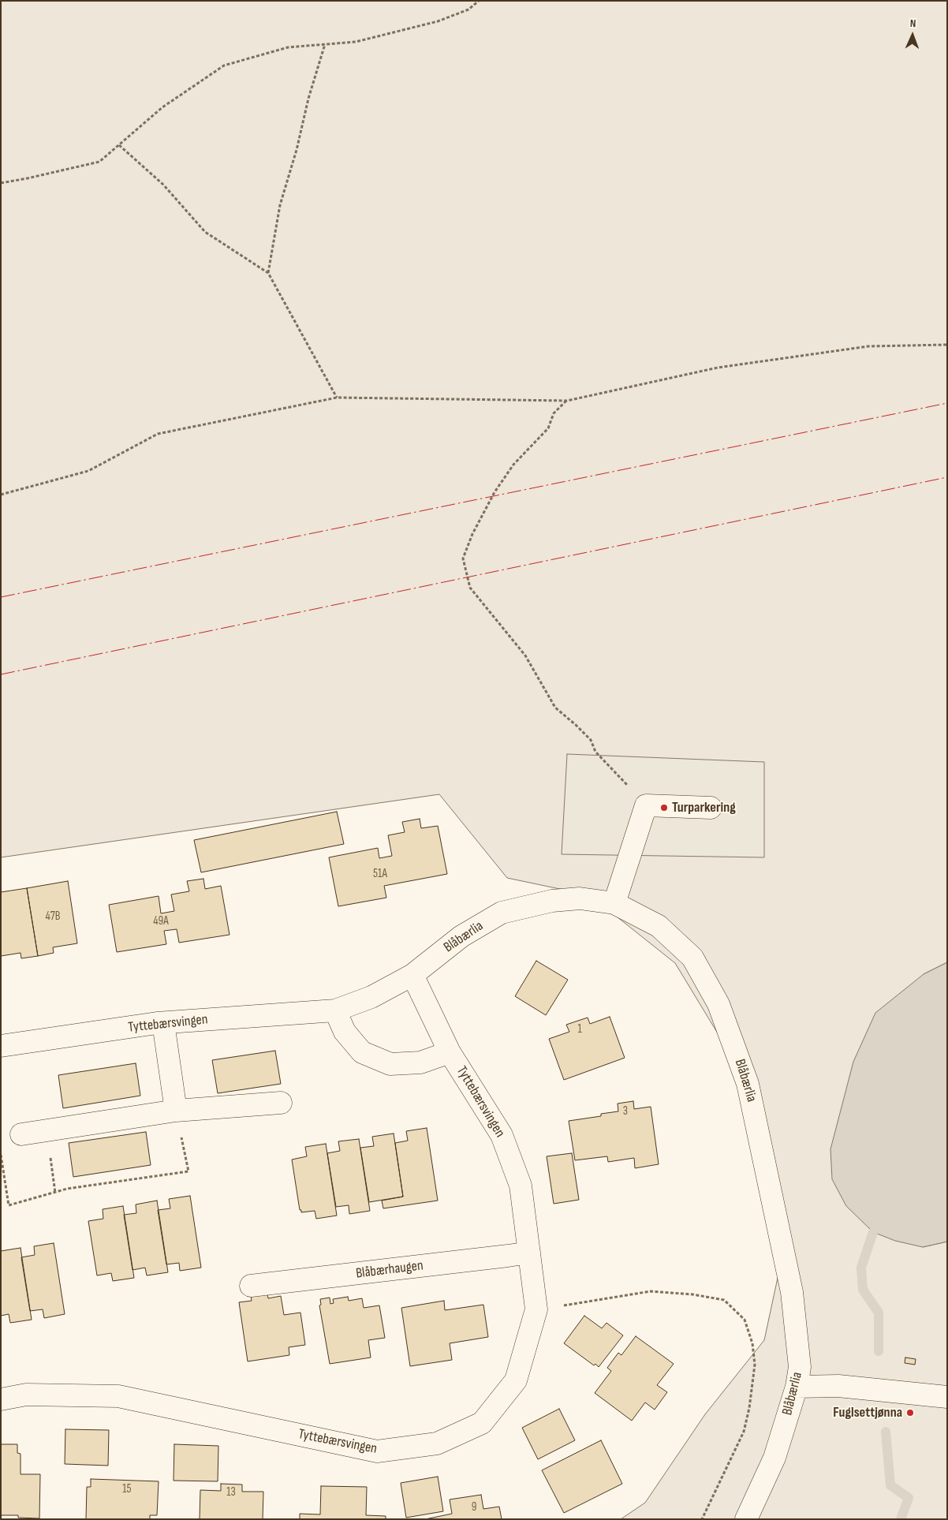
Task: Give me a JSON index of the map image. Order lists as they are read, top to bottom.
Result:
{
  "streets": {
    "street": ["Blåbærlia", "Tyttebærsvingen", "Blåbærhaugen"]
  },
  "crossings": [
    ["Blåbærlia", "Tyttebærsvingen"],
    ["Tyttebærsvingen", "Blåbærhaugen"]
  ],
  "places": ["Turparkering", "Fuglsettjønna"],
  "house_numbers": [
    "51A",
    "47B",
    "49A",
    "1",
    "3",
    "15",
    "13",
    "9"
  ],
  "north": "top"
}
